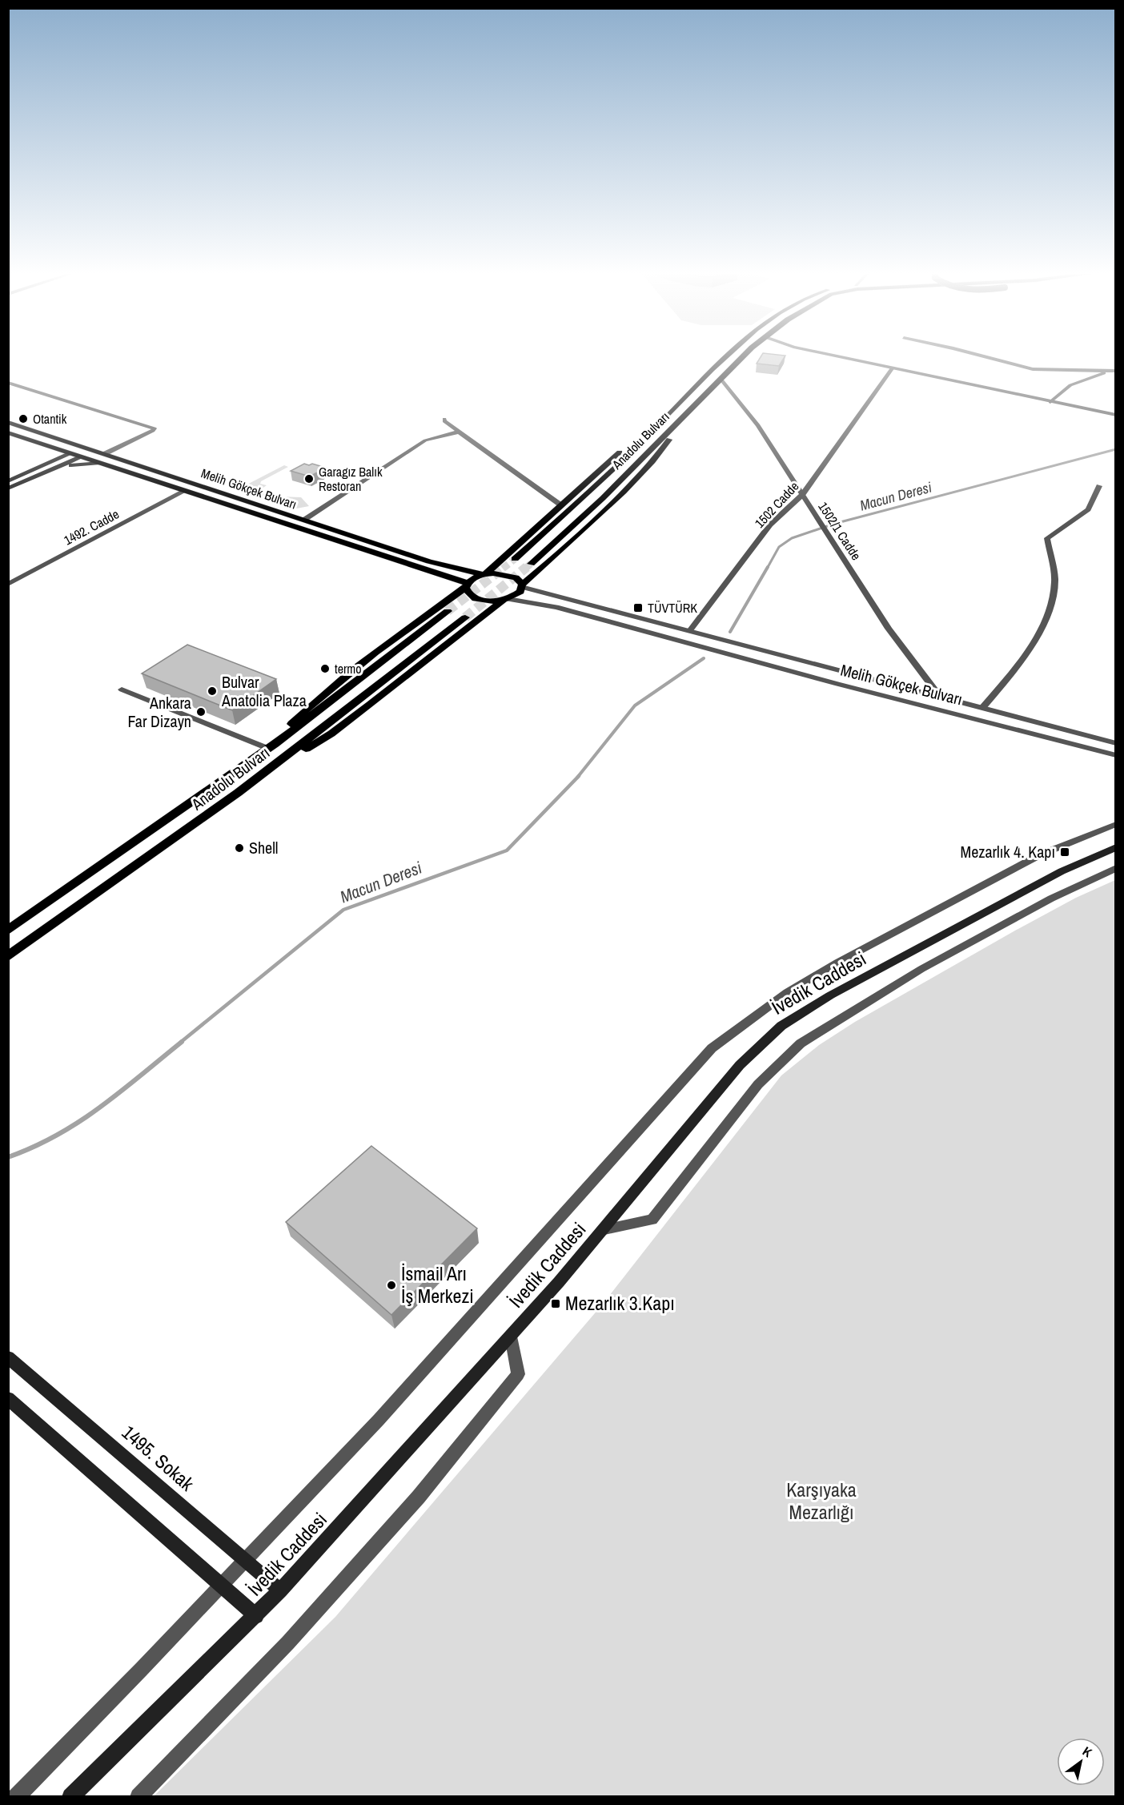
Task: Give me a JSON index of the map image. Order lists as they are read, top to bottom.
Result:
{
  "streets": {
    "main road": [
      "Anadolu Bulvarı",
      "Melih Gökçek Bulvarı",
      "İvedik Caddesi",
      "1495. Sokak"
    ],
    "street": ["1502 Cadde", "1492. Cadde", "1502/1 Cadde"]
  },
  "crossings": [
    ["Anadolu Bulvarı", "Melih Gökçek Bulvarı"],
    ["Anadolu Bulvarı", "1502/1 Cadde"],
    ["Melih Gökçek Bulvarı", "1502 Cadde"],
    ["Melih Gökçek Bulvarı", "1492. Cadde"],
    ["Melih Gökçek Bulvarı", "1502/1 Cadde"],
    ["1502 Cadde", "1502/1 Cadde"],
    ["İvedik Caddesi", "1495. Sokak"]
  ],
  "water": ["Macun Deresi"],
  "parks": ["Karşıyaka Mezarlığı"],
  "places": {
    "other": [
      "Otantik",
      "Garagız Balık Restoran",
      "termo",
      "Bulvar Anatolia Plaza",
      "Ankara Far Dizayn",
      "Shell",
      "İsmail Arı İş Merkezi"
    ],
    "transit": ["TÜVTÜRK", "Mezarlık 4. Kapı", "Mezarlık 3.Kapı"]
  },
  "north": "top right"
}
